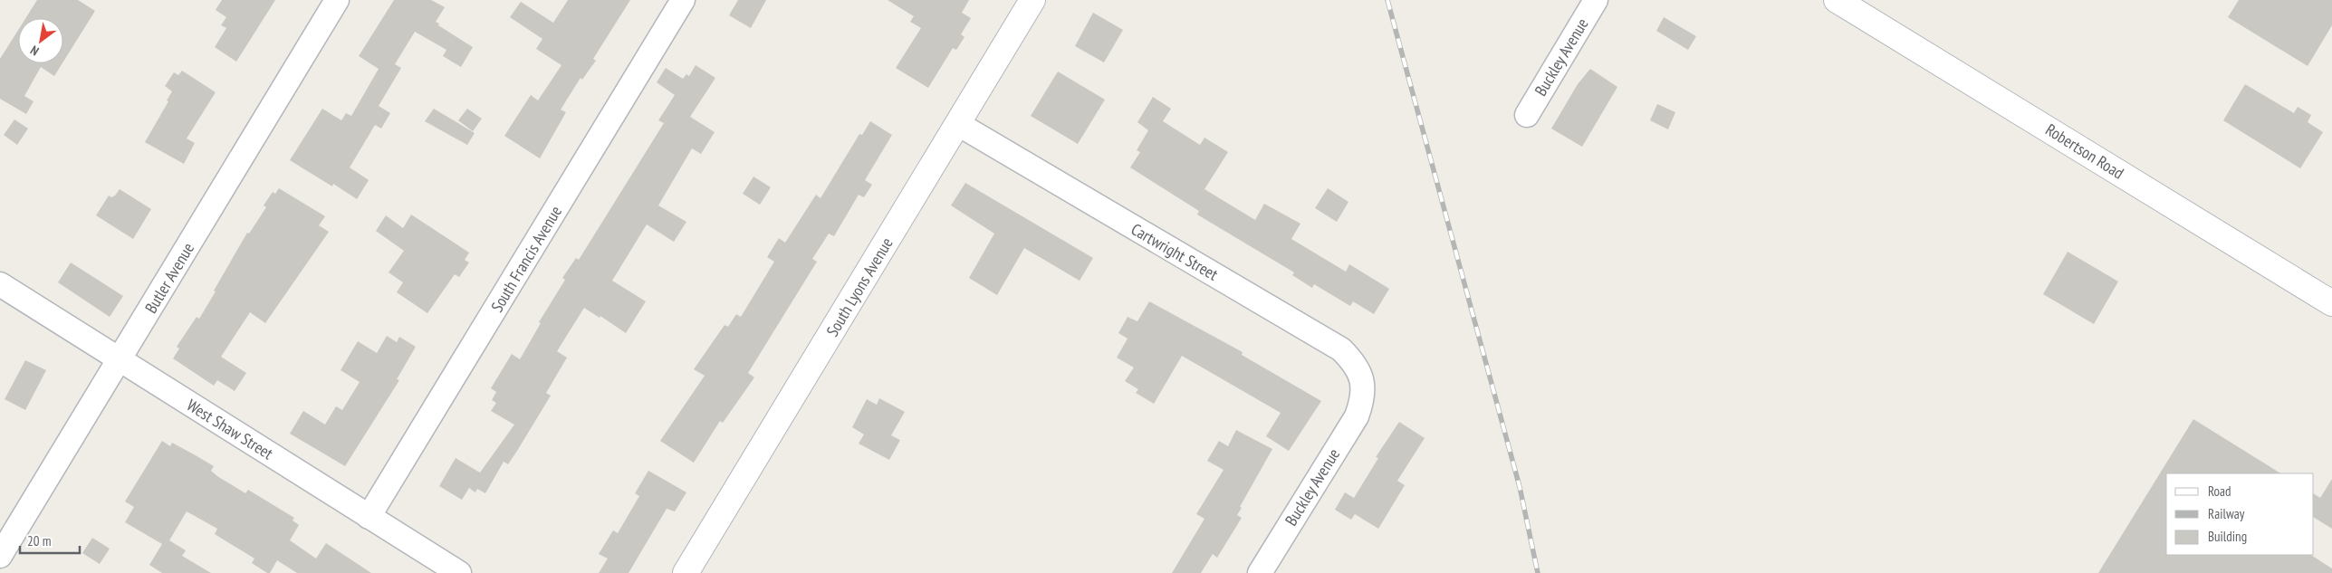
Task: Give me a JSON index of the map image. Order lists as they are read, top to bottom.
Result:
{
  "streets": {
    "street": [
      "Buckley Avenue",
      "Robertson Road",
      "Cartwright Street",
      "South Francis Avenue",
      "Butler Avenue",
      "South Lyons Avenue",
      "West Shaw Street"
    ]
  },
  "crossings": [
    ["Buckley Avenue", "Cartwright Street"],
    ["Cartwright Street", "South Lyons Avenue"],
    ["South Francis Avenue", "West Shaw Street"],
    ["Butler Avenue", "West Shaw Street"]
  ],
  "legend": ["Road", "Railway", "Building"],
  "scale_bar": "20 m",
  "north": "bottom left"
}
